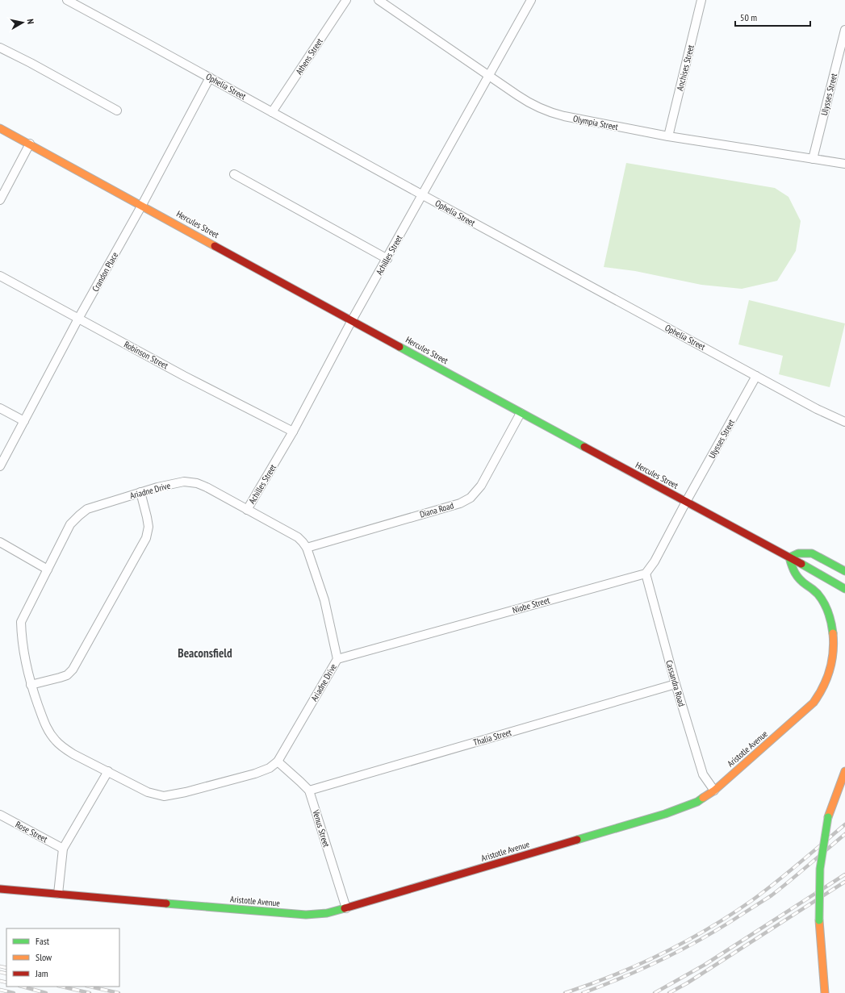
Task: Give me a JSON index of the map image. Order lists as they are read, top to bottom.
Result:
{
  "streets": {
    "street": [
      "Athens Street",
      "Anchises Street",
      "Ophelia Street",
      "Ulysses Street",
      "Olympia Street",
      "Hercules Street",
      "Achilles Street",
      "Crandon Place",
      "Robinson Street",
      "Ariadne Drive",
      "Diana Road",
      "Niobe Street",
      "Cassandra Road",
      "Thalia Street",
      "Aristotle Avenue",
      "Venus Street",
      "Rose Street"
    ]
  },
  "crossings": [
    ["Athens Street", "Ophelia Street"],
    ["Anchises Street", "Olympia Street"],
    ["Ophelia Street", "Ulysses Street"],
    ["Ophelia Street", "Achilles Street"],
    ["Ophelia Street", "Crandon Place"],
    ["Ulysses Street", "Olympia Street"],
    ["Ulysses Street", "Hercules Street"],
    ["Olympia Street", "Achilles Street"],
    ["Hercules Street", "Achilles Street"],
    ["Hercules Street", "Crandon Place"],
    ["Hercules Street", "Diana Road"],
    ["Hercules Street", "Aristotle Avenue"],
    ["Achilles Street", "Robinson Street"],
    ["Achilles Street", "Ariadne Drive"],
    ["Crandon Place", "Robinson Street"],
    ["Ariadne Drive", "Diana Road"],
    ["Ariadne Drive", "Niobe Street"],
    ["Ariadne Drive", "Venus Street"],
    ["Niobe Street", "Cassandra Road"],
    ["Cassandra Road", "Thalia Street"],
    ["Cassandra Road", "Aristotle Avenue"],
    ["Thalia Street", "Venus Street"],
    ["Aristotle Avenue", "Venus Street"]
  ],
  "districts": ["Beaconsfield"],
  "legend": ["Fast", "Slow", "Jam"],
  "scale_bar": "50 m",
  "north": "right"
}
